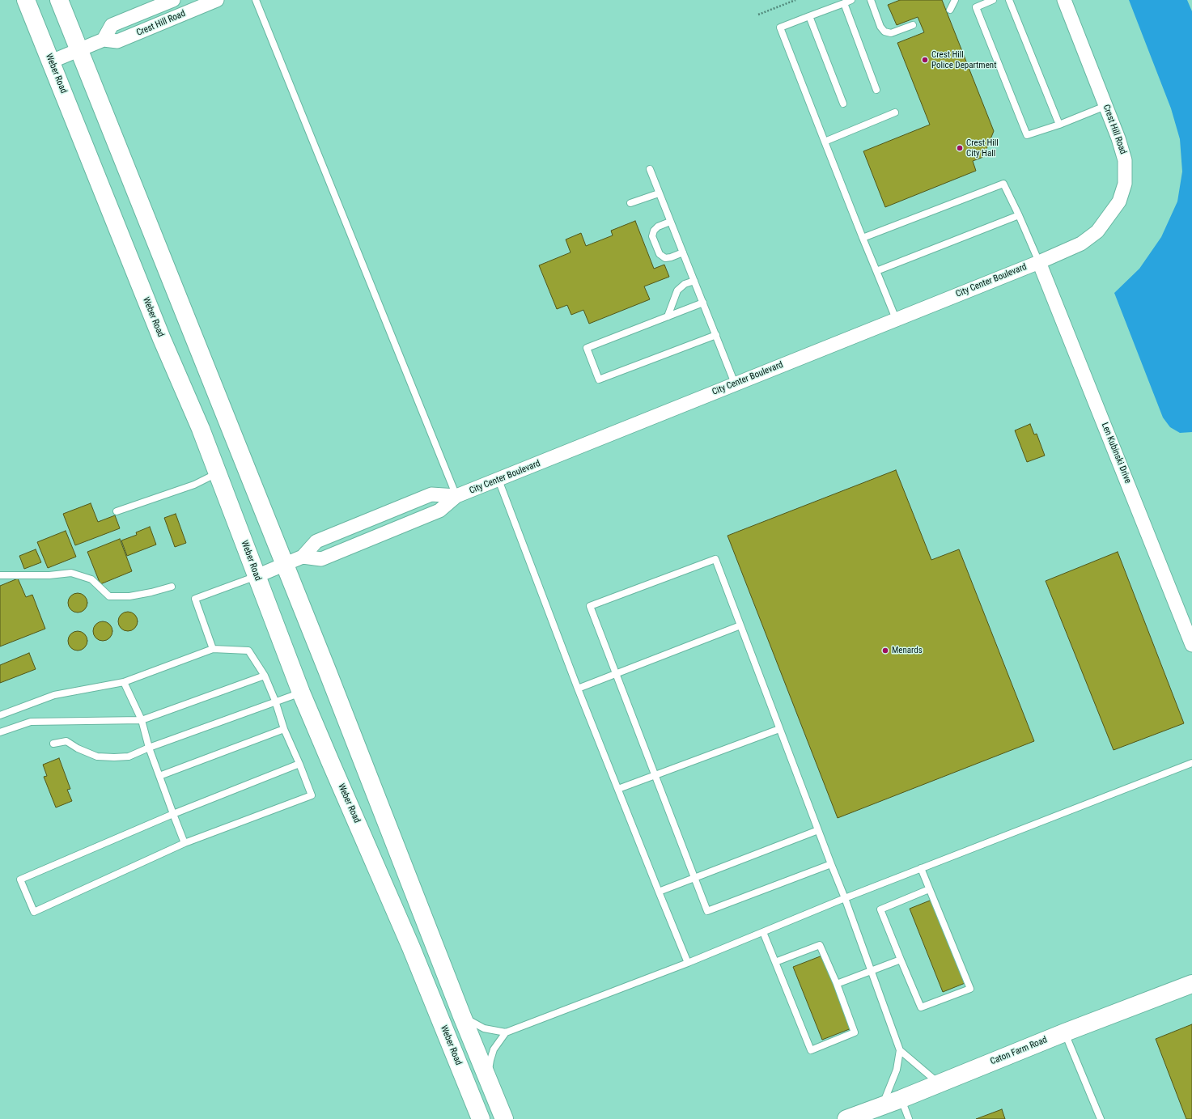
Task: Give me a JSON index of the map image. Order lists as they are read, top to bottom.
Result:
{
  "streets": {
    "main road": ["Weber Road", "Caton Farm Road"],
    "street": ["Crest Hill Road", "City Center Boulevard", "Len Kubinski Drive"]
  },
  "crossings": [
    ["Crest Hill Road", "Weber Road"],
    ["Crest Hill Road", "City Center Boulevard"],
    ["Crest Hill Road", "Len Kubinski Drive"],
    ["City Center Boulevard", "Len Kubinski Drive"]
  ],
  "places": ["Crest Hill Police Department", "Crest Hill City Hall", "Menards"]
}
